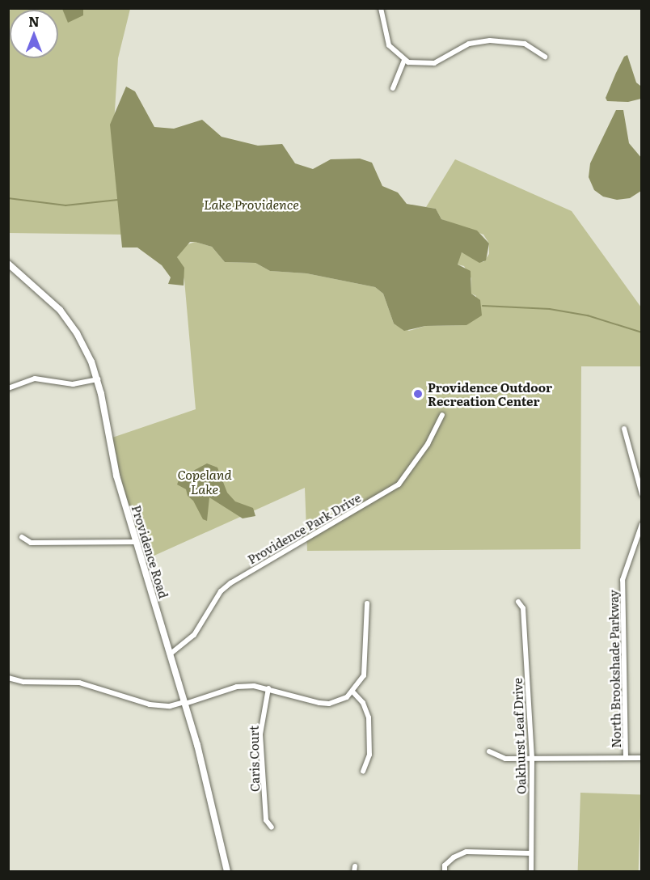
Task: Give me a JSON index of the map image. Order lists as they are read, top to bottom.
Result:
{
  "streets": {
    "street": [
      "Providence Park Drive",
      "Providence Road",
      "North Brookshade Parkway",
      "Oakhurst Leaf Drive",
      "Caris Court"
    ]
  },
  "crossings": [
    ["Providence Park Drive", "Providence Road"]
  ],
  "water": ["Lake Providence", "Copeland Lake"],
  "places": ["Providence Outdoor Recreation Center"],
  "north": "top"
}
